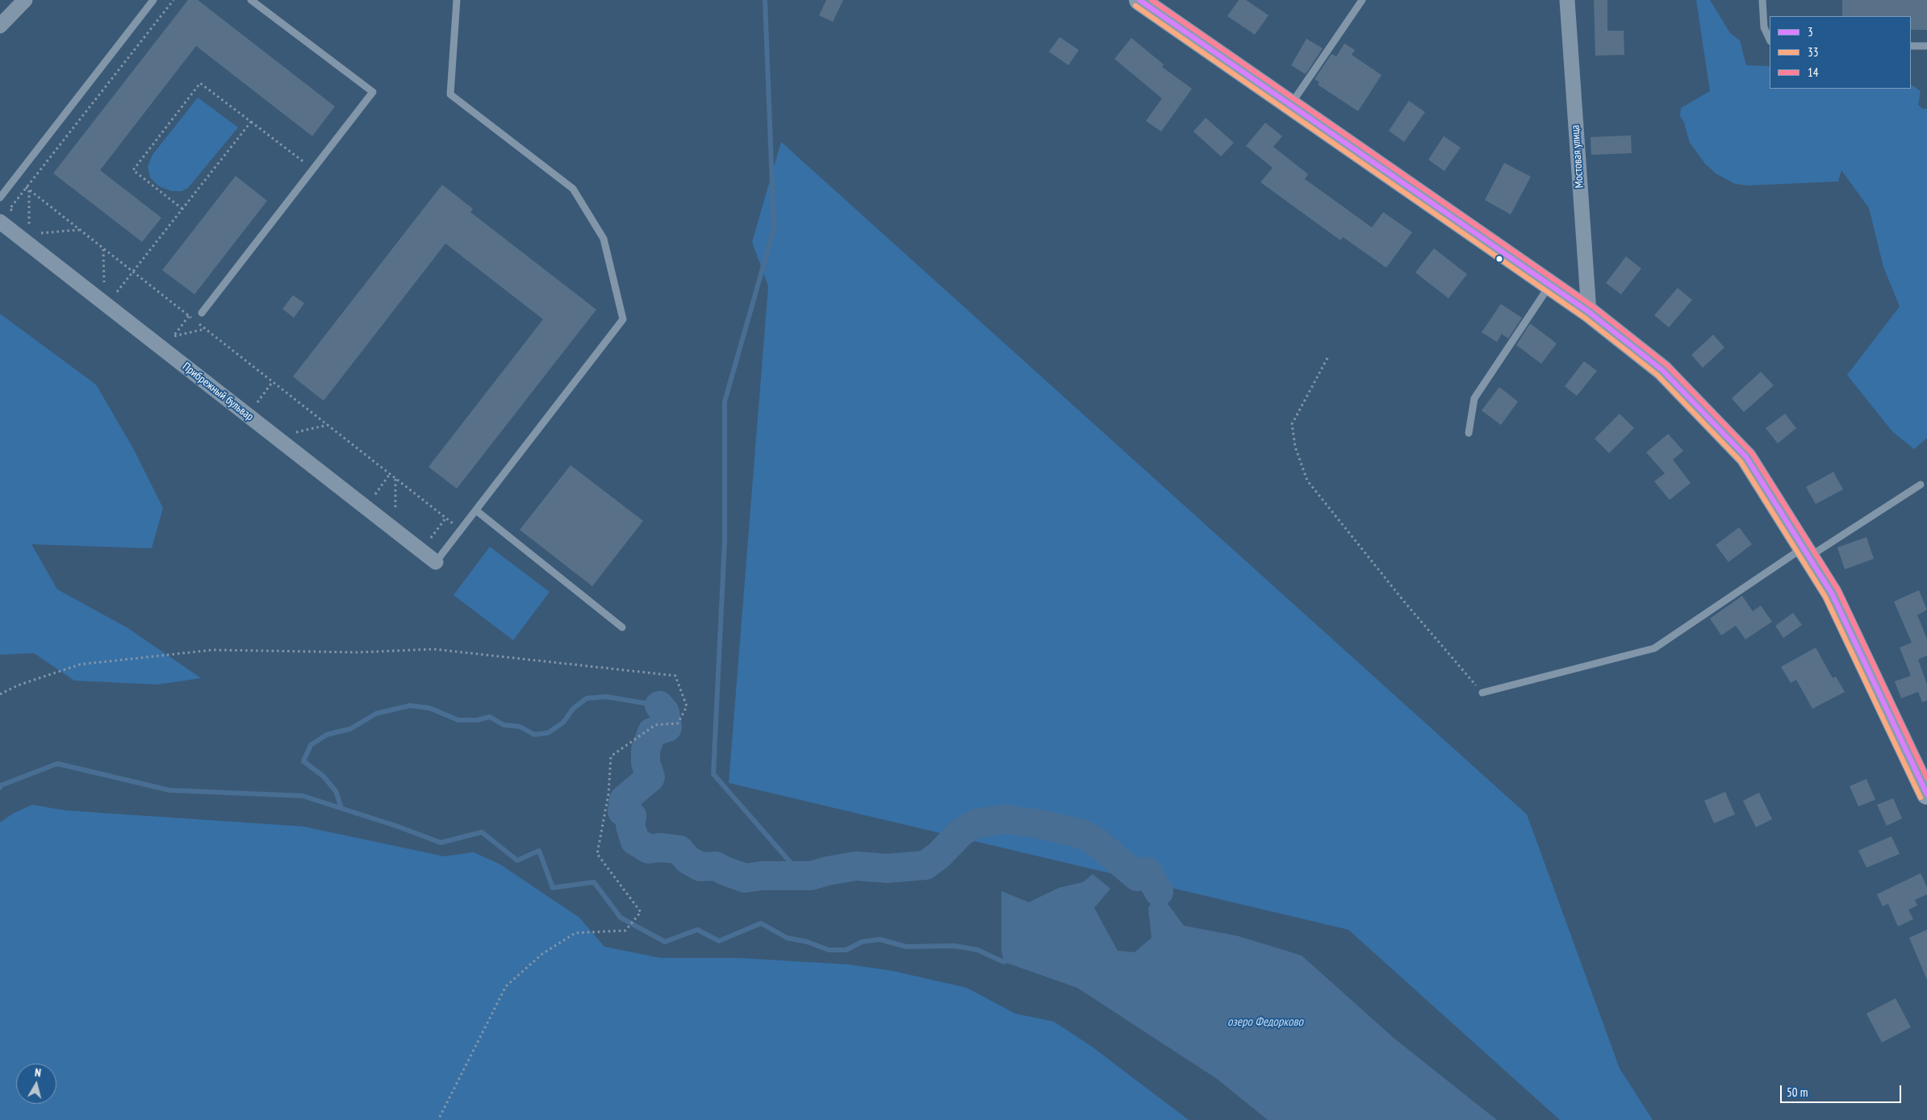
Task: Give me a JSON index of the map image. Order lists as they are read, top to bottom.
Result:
{
  "streets": {
    "street": ["Мостовая улица", "Прибрежный бульвар"]
  },
  "water": ["озеро Федорково"],
  "lines": ["transit line 3", "transit line 14", "transit line 33"],
  "legend": ["3", "33", "14"],
  "scale_bar": "50 m",
  "north": "top"
}
